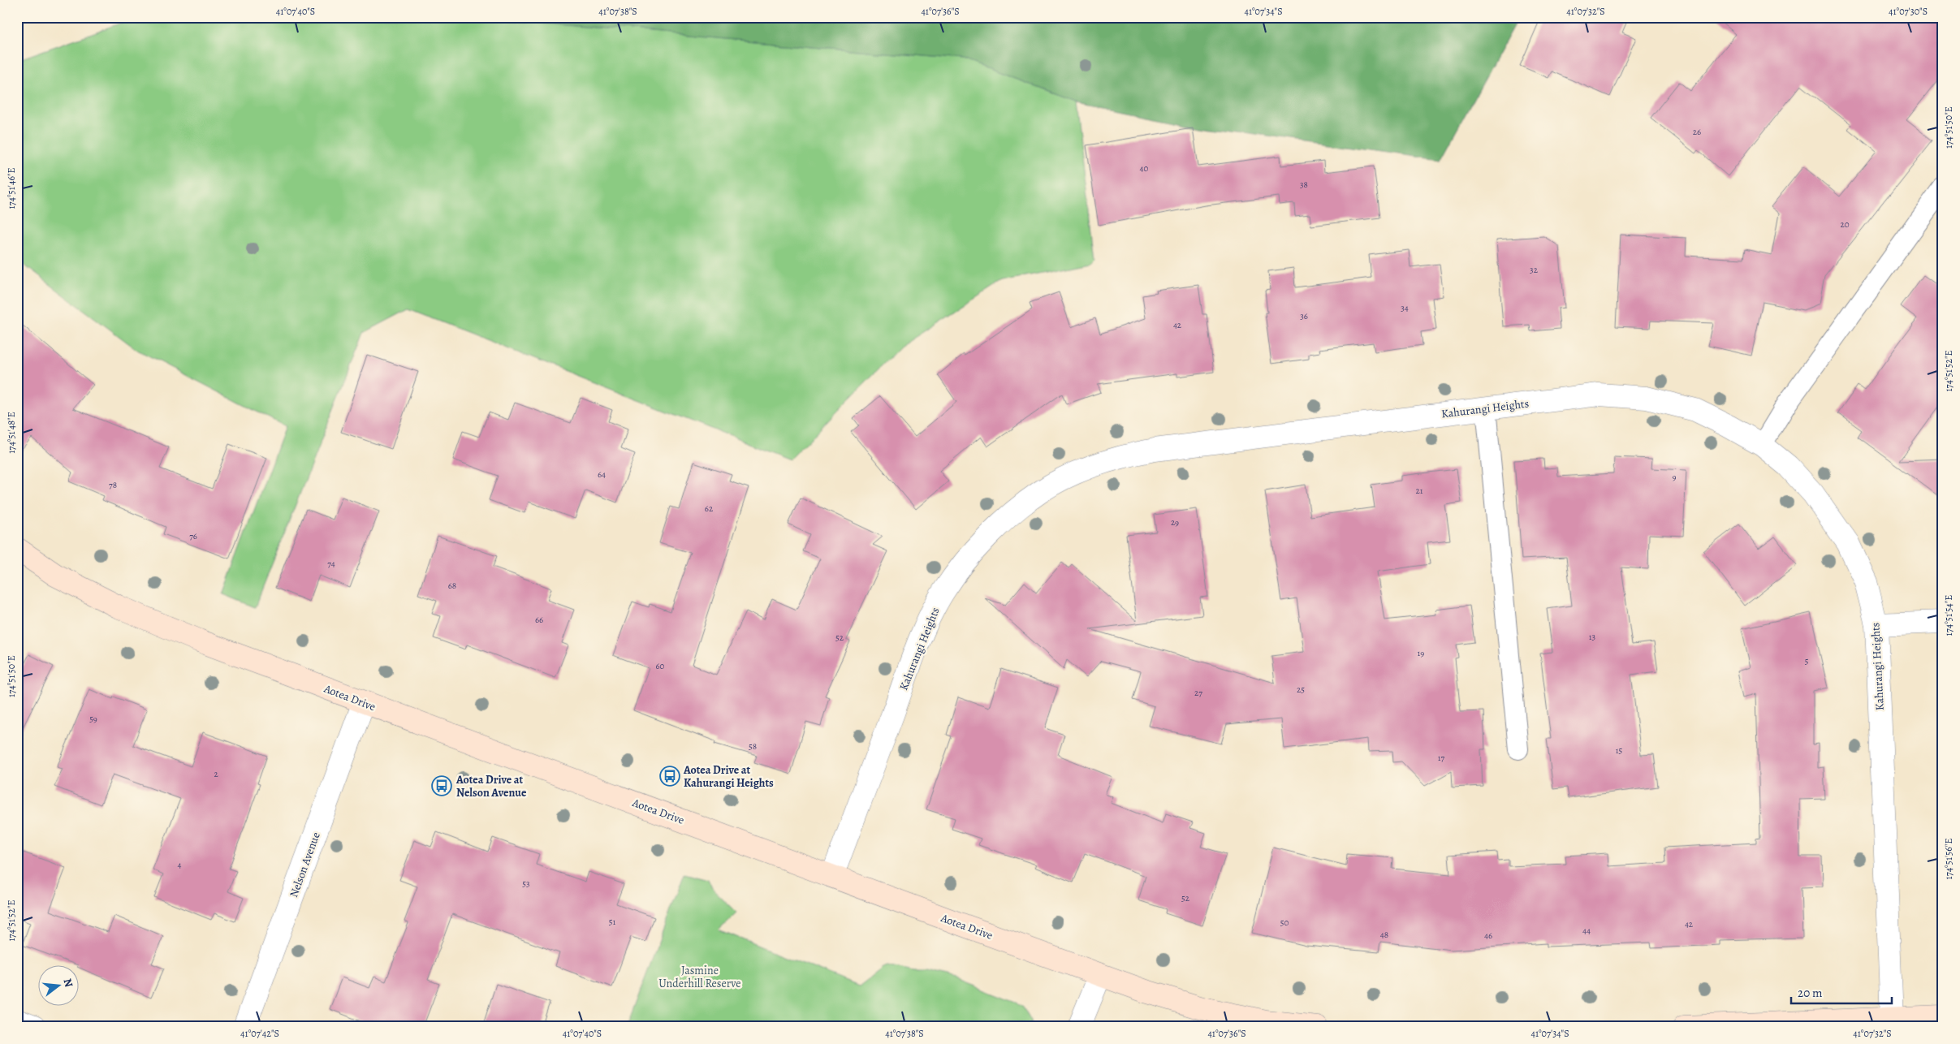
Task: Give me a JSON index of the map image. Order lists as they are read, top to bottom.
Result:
{
  "streets": {
    "street": ["Kahurangi Heights", "Aotea Drive", "Nelson Avenue"]
  },
  "crossings": [
    ["Kahurangi Heights", "Aotea Drive"],
    ["Aotea Drive", "Nelson Avenue"]
  ],
  "parks": ["Jasmine Underhill Reserve"],
  "places": {
    "bus stop": ["Aotea Drive at Kahurangi Heights", "Aotea Drive at Nelson Avenue"]
  },
  "house_numbers": [
    "26",
    "40",
    "38",
    "20",
    "32",
    "34",
    "36",
    "42",
    "64",
    "9",
    "78",
    "21",
    "62",
    "29",
    "76",
    "74",
    "68",
    "66",
    "13",
    "52",
    "19",
    "5",
    "60",
    "25",
    "27",
    "59",
    "58",
    "15",
    "17",
    "2",
    "4",
    "53",
    "52",
    "51",
    "50",
    "42",
    "44",
    "48",
    "46"
  ],
  "scale_bar": "20 m",
  "north": "right",
  "coordinates": [
    "41°07'40\"S",
    "41°07'38\"S",
    "41°07'36\"S",
    "41°07'34\"S",
    "41°07'32\"S",
    "41°07'30\"S",
    "174°51'50\"E",
    "174°51'46\"E",
    "174°51'52\"E",
    "174°51'48\"E",
    "174°51'54\"E",
    "174°51'56\"E",
    "41°07'42\"S"
  ]
}
